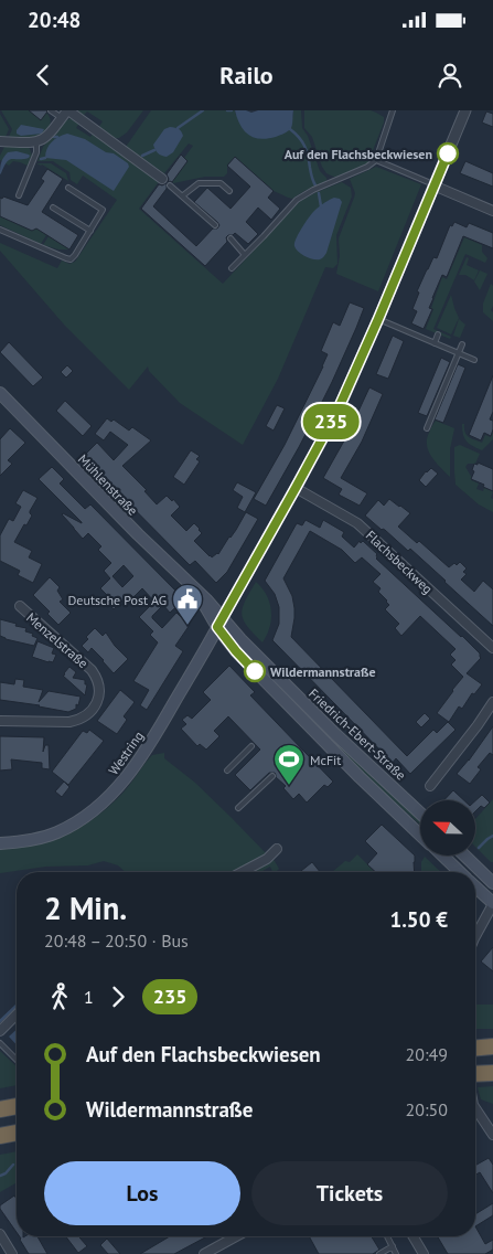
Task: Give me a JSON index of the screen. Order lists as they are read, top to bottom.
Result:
{
  "streets": {
    "main road": ["Mühlenstraße", "Friedrich-Ebert-Straße", "Westring"],
    "street": ["Flachsbeckweg", "Menzelstraße"]
  },
  "crossings": [
    ["Mühlenstraße", "Friedrich-Ebert-Straße"],
    ["Mühlenstraße", "Westring"],
    ["Friedrich-Ebert-Straße", "Westring"]
  ],
  "places": {
    "other": ["Auf den Flachsbeckwiesen", "Wildermannstraße"],
    "public building": ["Deutsche Post AG"],
    "sports": ["McFit"]
  },
  "lines": ["bus line 235"],
  "north": "left",
  "page": {
    "status": "20:48",
    "header": "Railo",
    "on_map": "235",
    "heading": ["2 Min.", "20:48 – 20:50 · Bus", "1.50 €"],
    "legs": ["1", "235"],
    "list": [
      {
        "name": "Auf den Flachsbeckwiesen",
        "value": "20:49"
      },
      {
        "name": "Wildermannstraße",
        "value": "20:50"
      }
    ],
    "buttons": ["Los", "Tickets"]
  }
}
